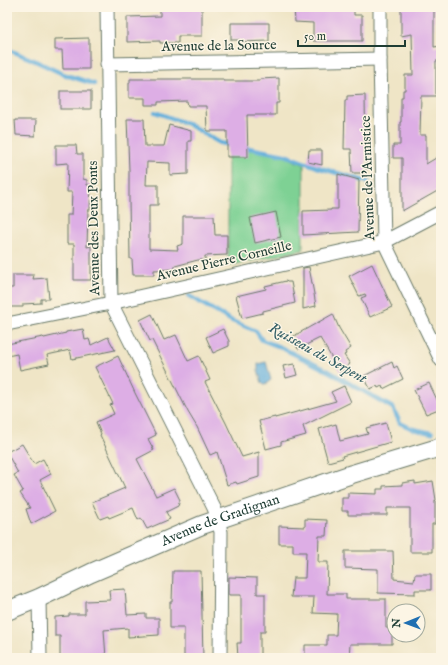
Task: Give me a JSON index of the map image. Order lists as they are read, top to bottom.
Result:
{
  "streets": {
    "main road": ["Avenue de Gradignan"],
    "street": [
      "Avenue de la Source",
      "Avenue de l'Armistice",
      "Avenue des Deux Ponts",
      "Avenue Pierre Corneille"
    ]
  },
  "crossings": [
    ["Avenue de la Source", "Avenue de l'Armistice"],
    ["Avenue de la Source", "Avenue des Deux Ponts"],
    ["Avenue de l'Armistice", "Avenue Pierre Corneille"],
    ["Avenue des Deux Ponts", "Avenue Pierre Corneille"],
    ["Avenue des Deux Ponts", "Avenue de Gradignan"]
  ],
  "water": ["Ruisseau du Serpent"],
  "scale_bar": "50 m",
  "north": "left"
}
